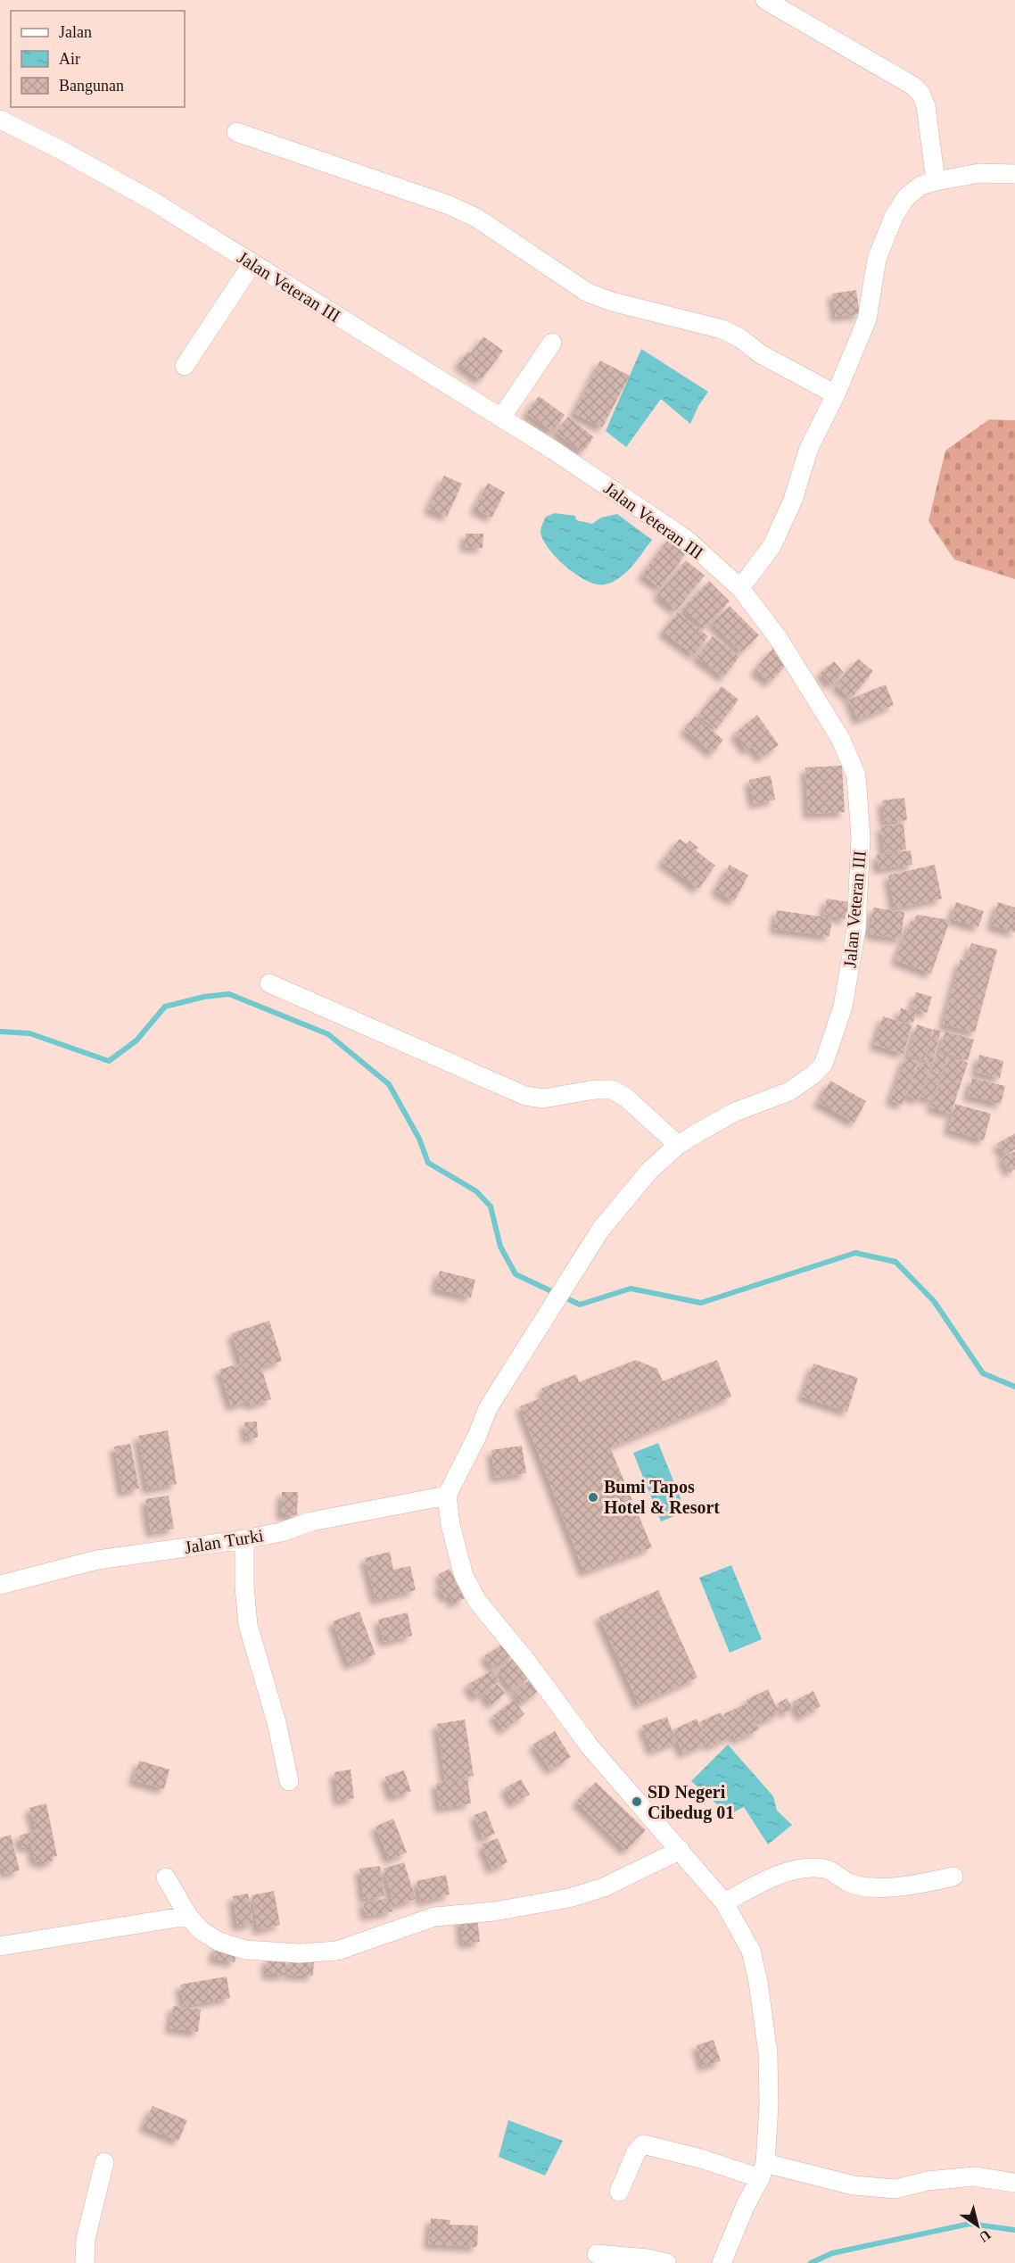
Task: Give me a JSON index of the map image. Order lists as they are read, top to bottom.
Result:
{
  "streets": {
    "street": ["Jalan Veteran III", "Jalan Turki"]
  },
  "crossings": [
    ["Jalan Veteran III", "Jalan Turki"]
  ],
  "places": ["Bumi Tapos Hotel & Resort", "SD Negeri Cibedug 01"],
  "legend": ["Jalan", "Air", "Bangunan"],
  "north": "bottom right"
}
